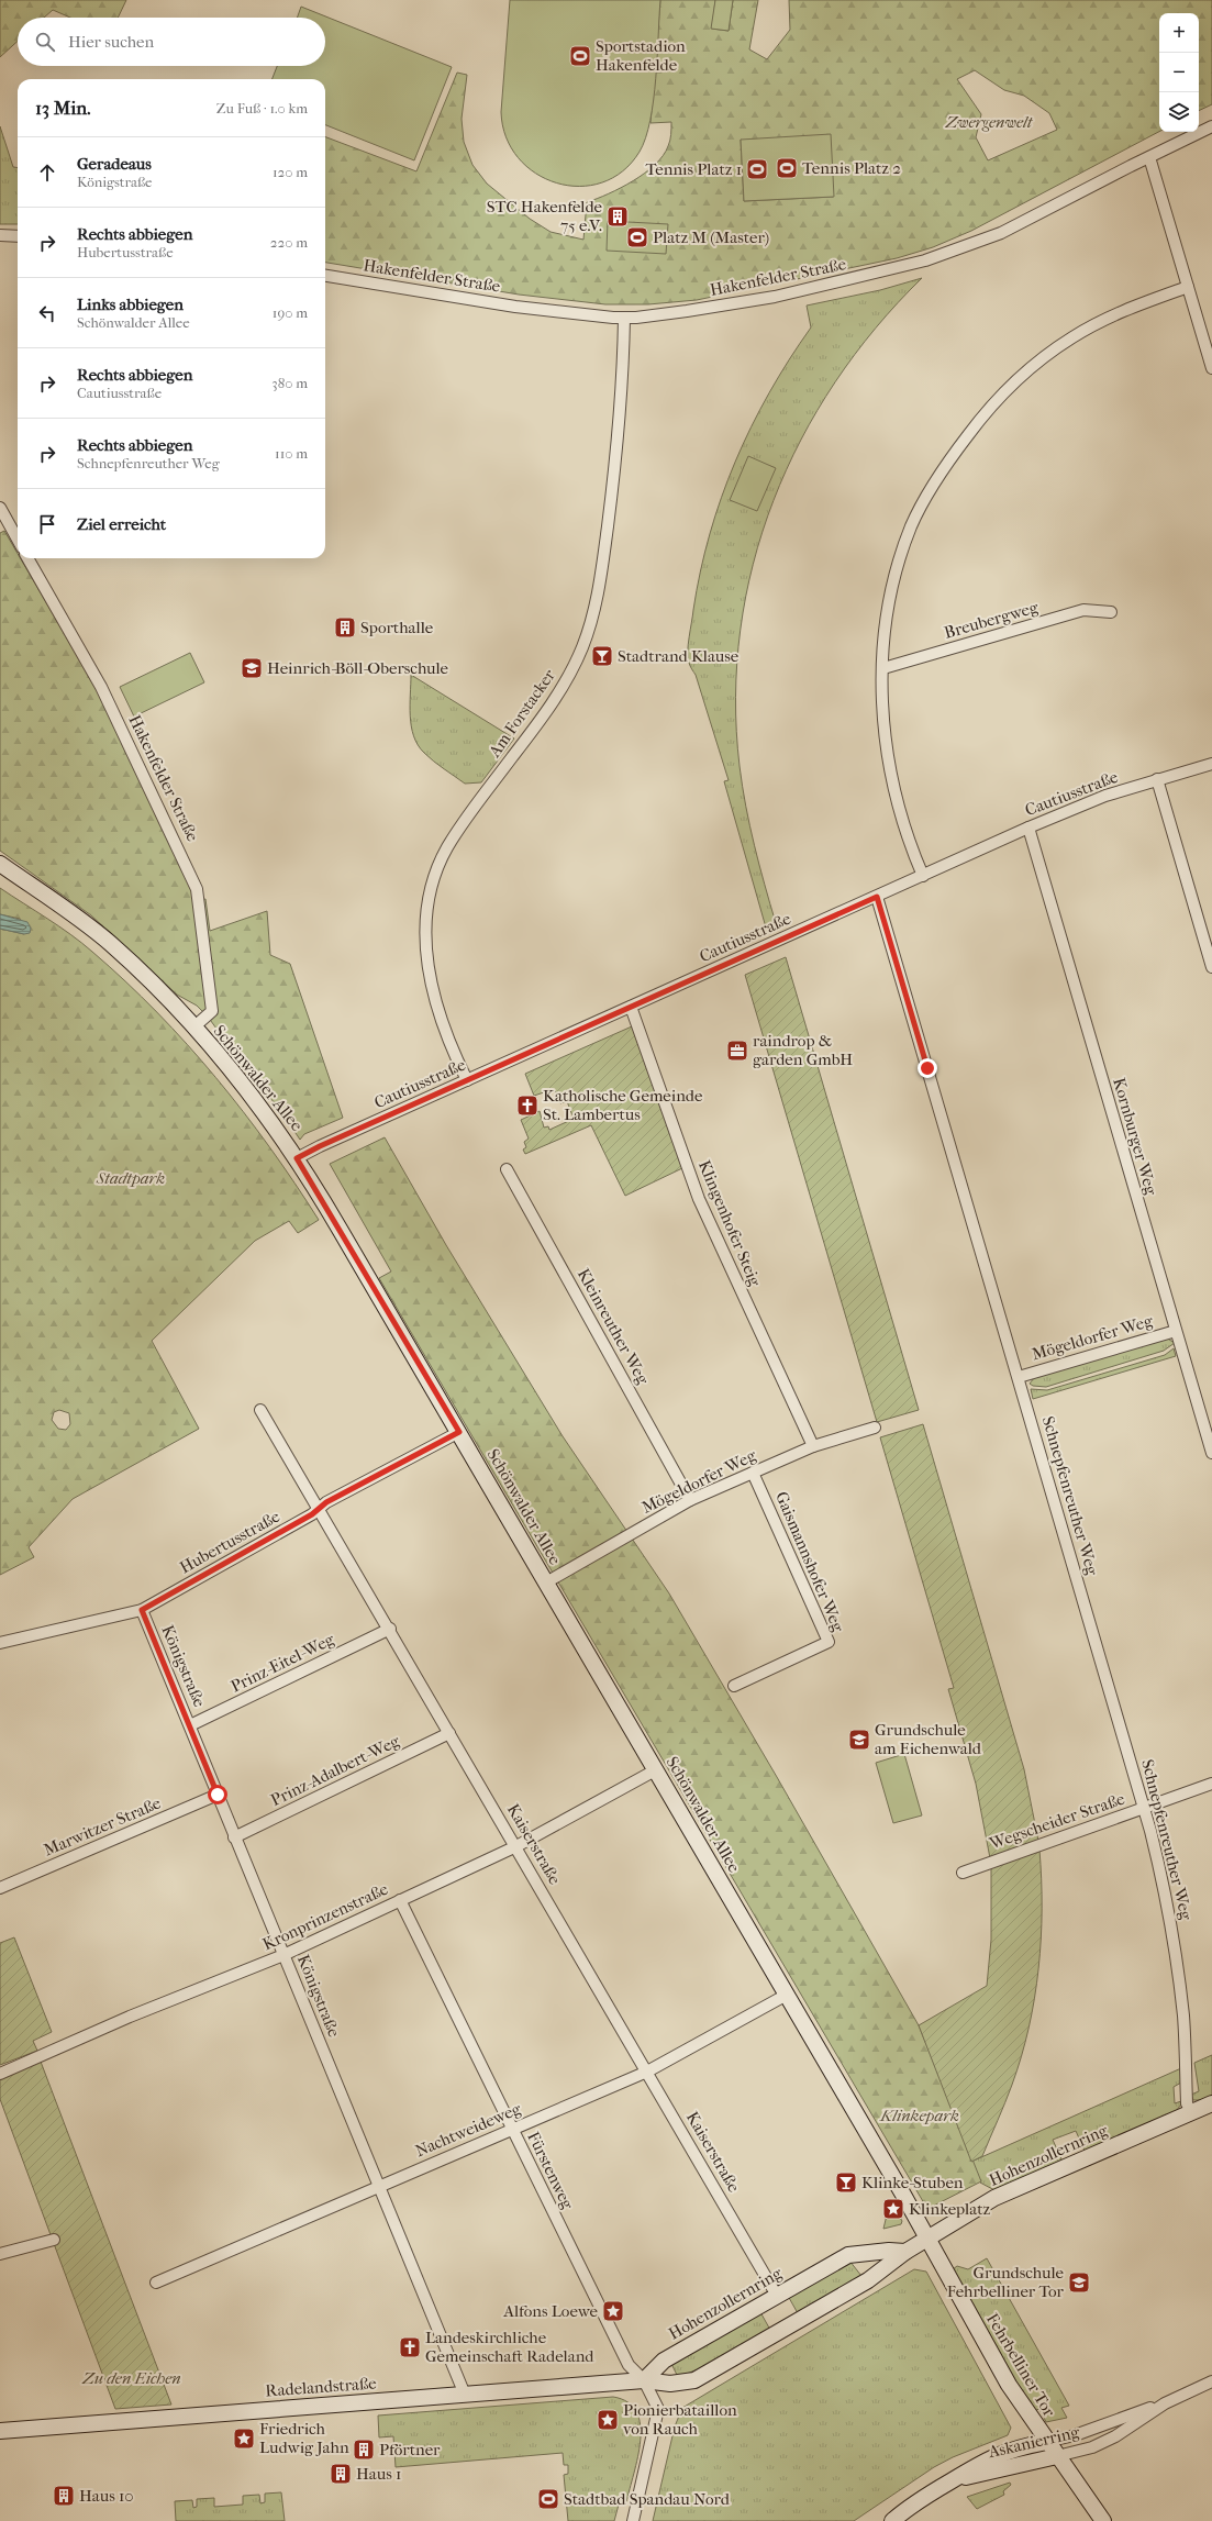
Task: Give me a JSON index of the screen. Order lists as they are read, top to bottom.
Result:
{
  "streets": {
    "main road": [
      "Schönwalder Allee",
      "Hohenzollernring",
      "Fehrbelliner Tor",
      "Radelandstraße",
      "Askanierring"
    ],
    "street": [
      "Hakenfelder Straße",
      "Breubergweg",
      "Am Forstacker",
      "Cautiusstraße",
      "Kornburger Weg",
      "Klingenhofer Steig",
      "Kleinreuther Weg",
      "Mögeldorfer Weg",
      "Schnepfenreuther Weg",
      "Hubertusstraße",
      "Gaismannshofer Weg",
      "Prinz-Eitel-Weg",
      "Königstraße",
      "Prinz-Adalbert-Weg",
      "Wegscheider Straße",
      "Marwitzer Straße",
      "Kaiserstraße",
      "Kronprinzenstraße",
      "Nachtweideweg",
      "Fürstenweg"
    ]
  },
  "crossings": [
    ["Hakenfelder Straße", "Am Forstacker"],
    ["Hakenfelder Straße", "Schönwalder Allee"],
    ["Am Forstacker", "Cautiusstraße"],
    ["Cautiusstraße", "Schönwalder Allee"],
    ["Cautiusstraße", "Kornburger Weg"],
    ["Cautiusstraße", "Klingenhofer Steig"],
    ["Cautiusstraße", "Schnepfenreuther Weg"],
    ["Schönwalder Allee", "Mögeldorfer Weg"],
    ["Schönwalder Allee", "Hubertusstraße"],
    ["Schönwalder Allee", "Kronprinzenstraße"],
    ["Schönwalder Allee", "Nachtweideweg"],
    ["Schönwalder Allee", "Hohenzollernring"],
    ["Schönwalder Allee", "Fehrbelliner Tor"],
    ["Kornburger Weg", "Mögeldorfer Weg"],
    ["Klingenhofer Steig", "Mögeldorfer Weg"],
    ["Kleinreuther Weg", "Mögeldorfer Weg"],
    ["Mögeldorfer Weg", "Schnepfenreuther Weg"],
    ["Mögeldorfer Weg", "Gaismannshofer Weg"],
    ["Schnepfenreuther Weg", "Wegscheider Straße"],
    ["Schnepfenreuther Weg", "Hohenzollernring"],
    ["Hubertusstraße", "Königstraße"],
    ["Hubertusstraße", "Kaiserstraße"],
    ["Prinz-Eitel-Weg", "Königstraße"],
    ["Prinz-Eitel-Weg", "Kaiserstraße"],
    ["Königstraße", "Prinz-Adalbert-Weg"],
    ["Königstraße", "Marwitzer Straße"],
    ["Königstraße", "Kronprinzenstraße"],
    ["Königstraße", "Nachtweideweg"],
    ["Königstraße", "Radelandstraße"],
    ["Prinz-Adalbert-Weg", "Kaiserstraße"],
    ["Kaiserstraße", "Kronprinzenstraße"],
    ["Kaiserstraße", "Nachtweideweg"],
    ["Kaiserstraße", "Hohenzollernring"],
    ["Kronprinzenstraße", "Fürstenweg"],
    ["Nachtweideweg", "Fürstenweg"],
    ["Hohenzollernring", "Fürstenweg"],
    ["Hohenzollernring", "Fehrbelliner Tor"],
    ["Hohenzollernring", "Radelandstraße"],
    ["Fürstenweg", "Radelandstraße"],
    ["Fehrbelliner Tor", "Askanierring"]
  ],
  "parks": [
    "Zwergenwelt",
    "Stadtpark",
    "Klinkepark",
    "Zu den Eichen"
  ],
  "places": {
    "sports": [
      "Sportstadion Hakenfelde",
      "Tennis Platz 2",
      "Tennis Platz 1",
      "Platz M (Master)",
      "Stadtbad Spandau Nord"
    ],
    "building": [
      "STC Hakenfelde 75 e.V.",
      "Sporthalle",
      "Pförtner",
      "Haus 1",
      "Haus 10"
    ],
    "bar": ["Stadtrand Klause", "Klinke-Stuben"],
    "school or university": ["Heinrich-Böll-Oberschule", "Grundschule am Eichenwald", "Grundschule Fehrbelliner Tor"],
    "office": ["raindrop & garden GmbH"],
    "church": ["Katholische Gemeinde St. Lambertus", "Landeskirchliche Gemeinschaft Radeland"],
    "place": [
      "Klinkeplatz",
      "Alfons Loewe",
      "Pionierbataillon von Rauch",
      "Friedrich Ludwig Jahn"
    ]
  },
  "page": {
    "map_buttons": ["+", "−"],
    "search": "Hier suchen",
    "heading": ["13 Min.", "Zu Fuß · 1.0 km"],
    "list": [
      ["Geradeaus", "Königstraße", "120 m"],
      ["Rechts abbiegen", "Hubertusstraße", "220 m"],
      ["Links abbiegen", "Schönwalder Allee", "190 m"],
      ["Rechts abbiegen", "Cautiusstraße", "380 m"],
      ["Rechts abbiegen", "Schnepfenreuther Weg", "110 m"],
      "Ziel erreicht"
    ]
  }
}
